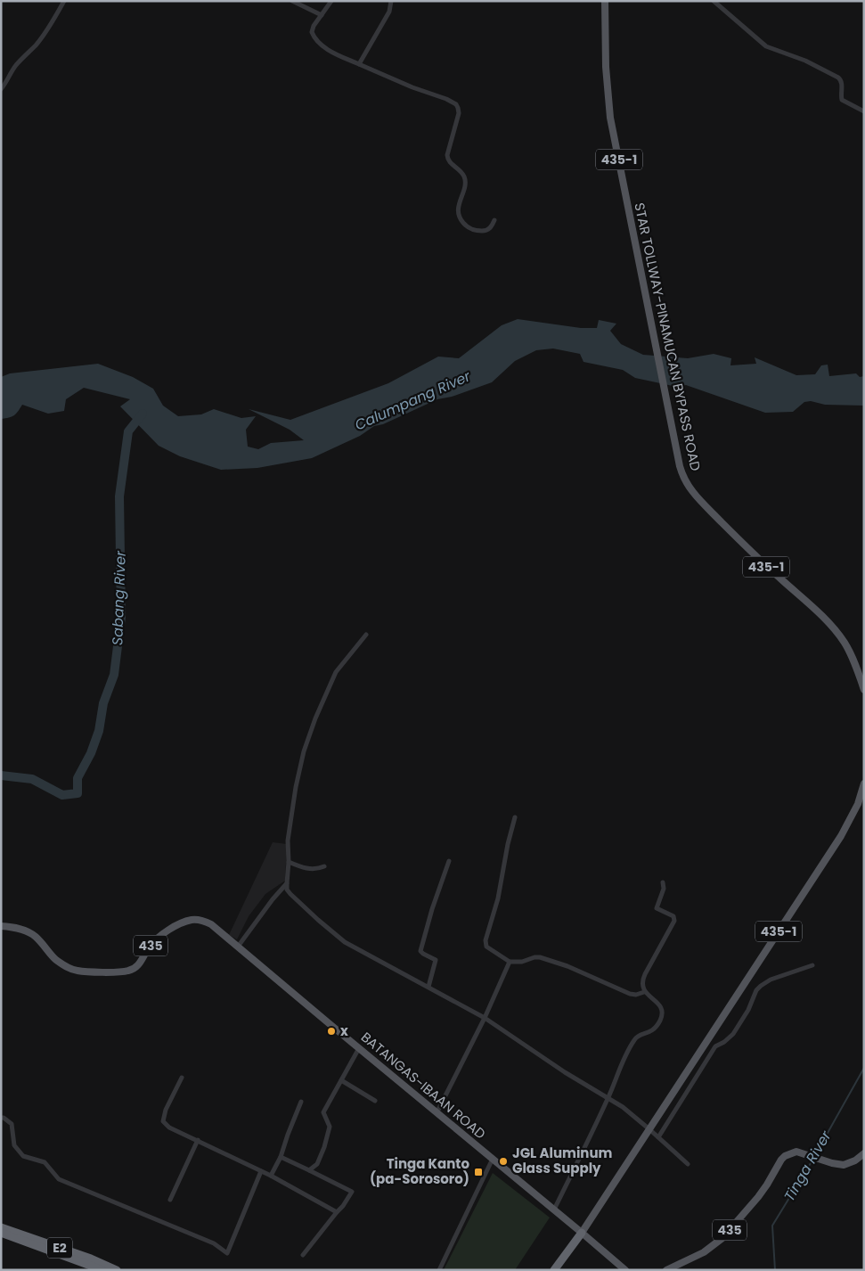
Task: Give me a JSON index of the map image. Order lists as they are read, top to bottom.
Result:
{
  "streets": {
    "highway": ["E2"],
    "main road": [
      "435-1",
      "STAR TOLLWAY-PINAMUCAN BYPASS ROAD",
      "435",
      "BATANGAS-IBAAN ROAD"
    ]
  },
  "crossings": [
    ["435-1", "BATANGAS-IBAAN ROAD"]
  ],
  "water": ["Calumpang River", "Sabang River", "Tinga River"],
  "places": {
    "other": ["x", "JGL Aluminum Glass Supply"],
    "transit": ["Tinga Kanto (pa-Sorosoro)"]
  }
}
